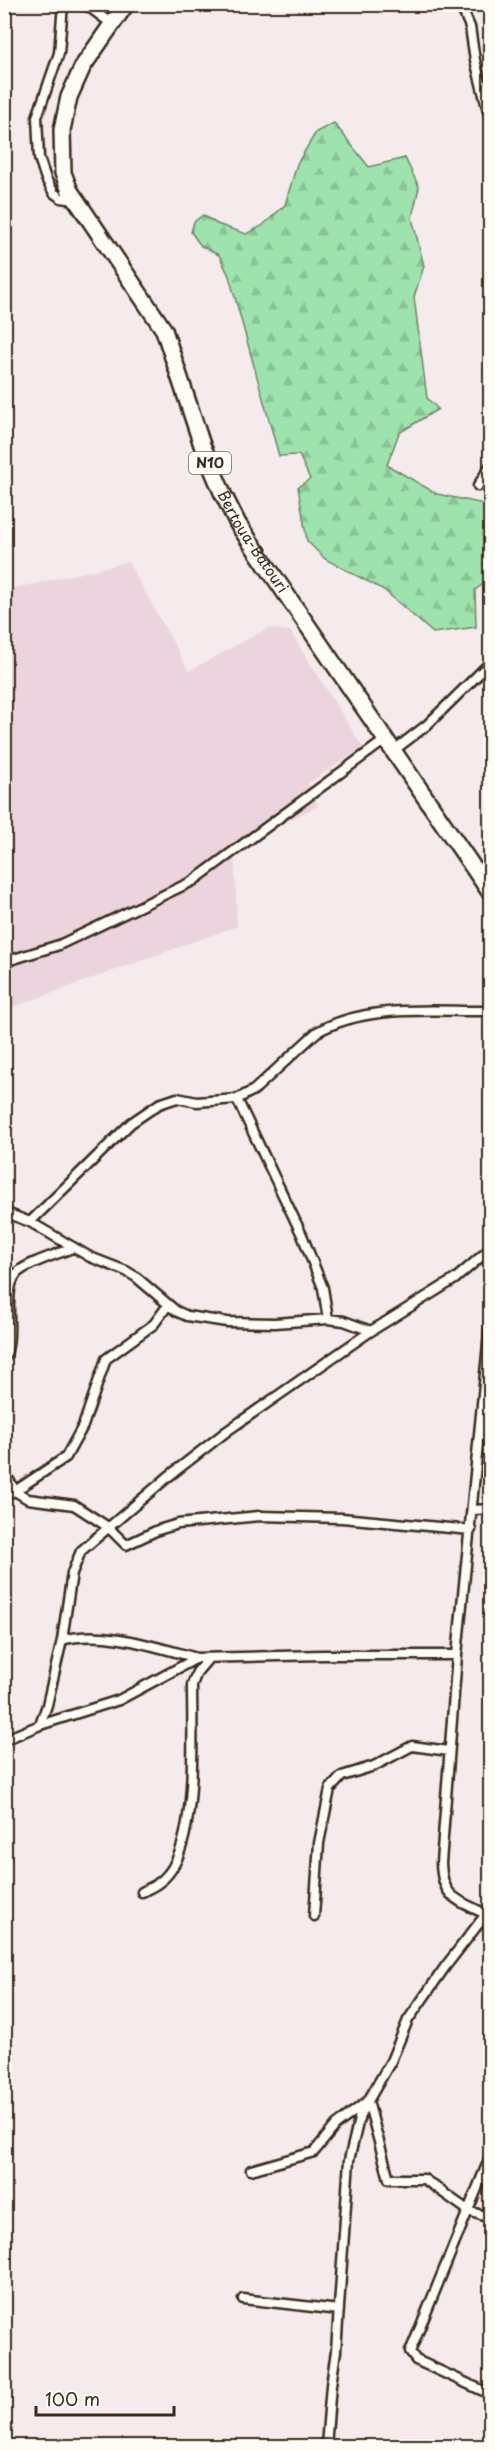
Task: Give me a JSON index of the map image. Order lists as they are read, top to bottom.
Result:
{
  "streets": {
    "highway": ["N10", "Bertoua-Batouri"]
  },
  "scale_bar": "100 m"
}
